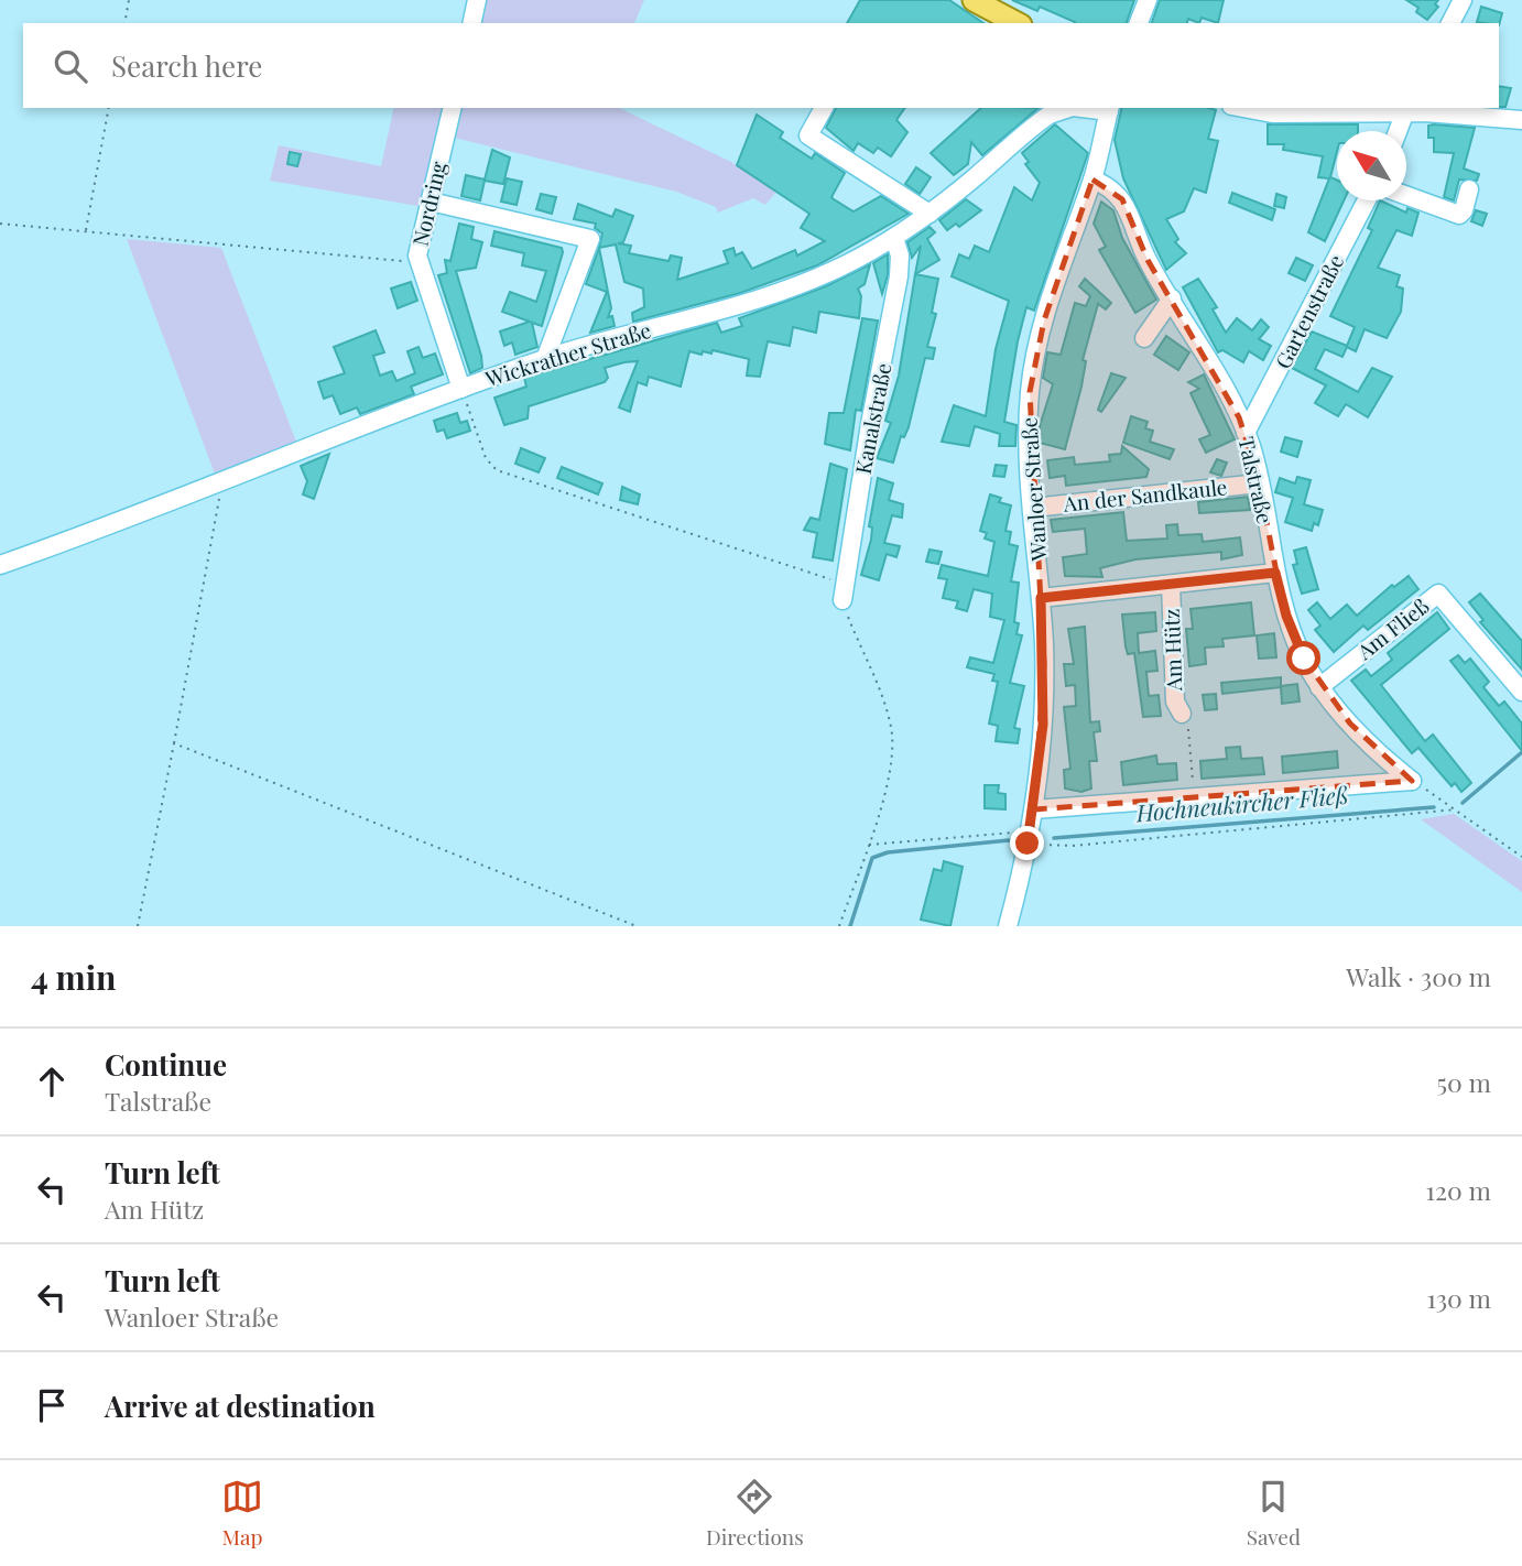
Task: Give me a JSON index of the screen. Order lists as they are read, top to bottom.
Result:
{
  "streets": {
    "street": [
      "Nordring",
      "Gartenstraße",
      "Wickrather Straße",
      "Kanalstraße",
      "Talstraße",
      "Wanloer Straße",
      "An der Sandkaule",
      "Am Fließ",
      "Am Hütz"
    ]
  },
  "crossings": [
    ["Nordring", "Wickrather Straße"],
    ["Gartenstraße", "Talstraße"],
    ["Wickrather Straße", "Kanalstraße"],
    ["Talstraße", "Wanloer Straße"],
    ["Talstraße", "An der Sandkaule"],
    ["Talstraße", "Am Fließ"],
    ["Talstraße", "Am Hütz"],
    ["Wanloer Straße", "An der Sandkaule"],
    ["Wanloer Straße", "Am Hütz"]
  ],
  "water": ["Hochneukircher Fließ"],
  "north": "top left",
  "page": {
    "search": "Search here",
    "heading": ["4 min", "Walk · 300 m"],
    "list": [
      ["Continue", "Talstraße", "50 m"],
      ["Turn left", "Am Hütz", "120 m"],
      ["Turn left", "Wanloer Straße", "130 m"],
      "Arrive at destination"
    ],
    "nav": ["Map", "Directions", "Saved"]
  }
}
